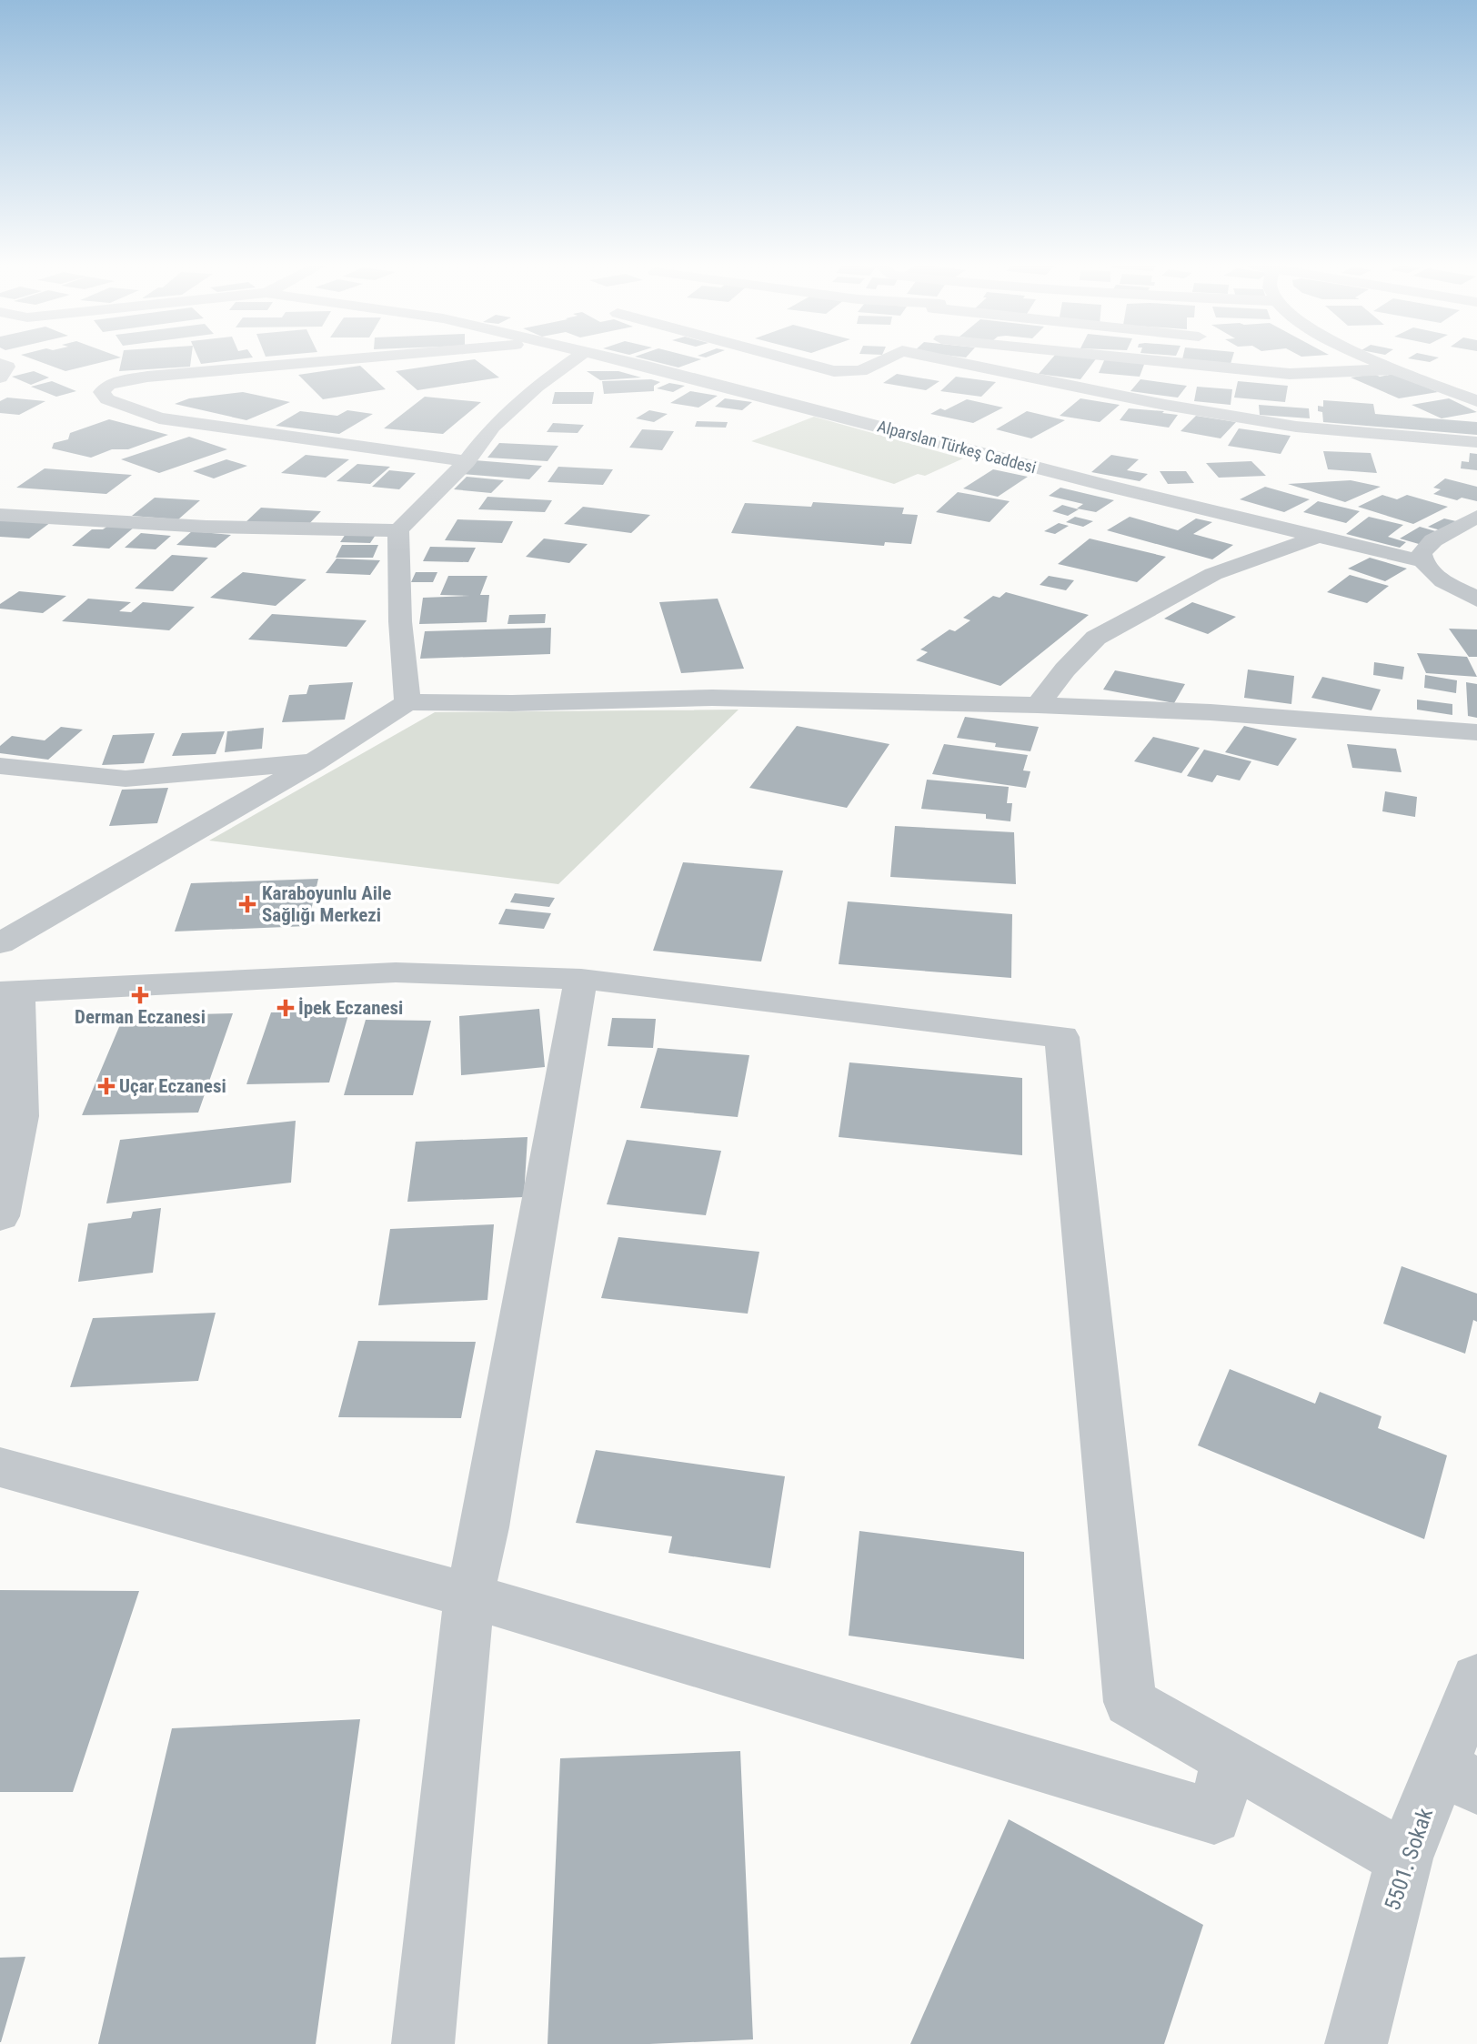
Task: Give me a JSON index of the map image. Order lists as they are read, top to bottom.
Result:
{
  "streets": {
    "street": ["Alparslan Türkeş Caddesi", "5501. Sokak"]
  },
  "places": {
    "health": [
      "Karaboyunlu Aile Sağlığı Merkezi",
      "Derman Eczanesi",
      "İpek Eczanesi",
      "Uçar Eczanesi"
    ]
  }
}
